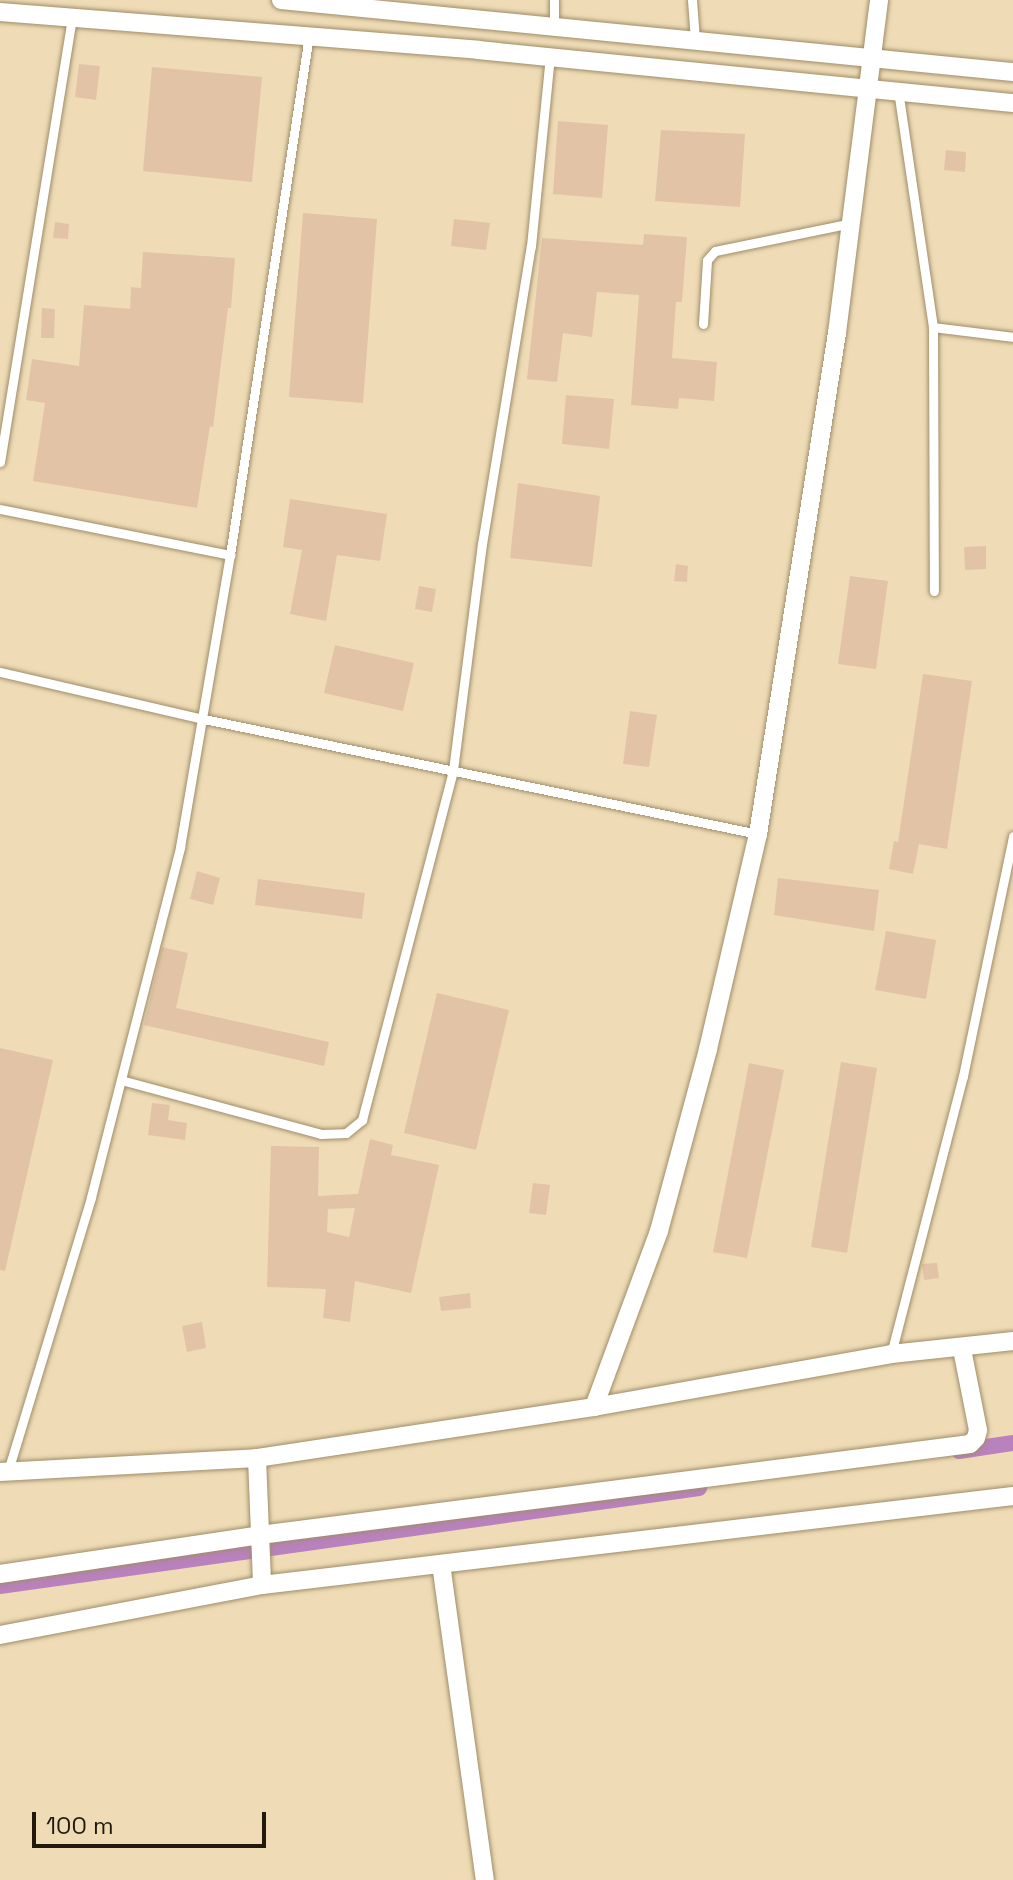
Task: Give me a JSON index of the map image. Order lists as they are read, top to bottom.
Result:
{
  "scale_bar": "100 m"
}
